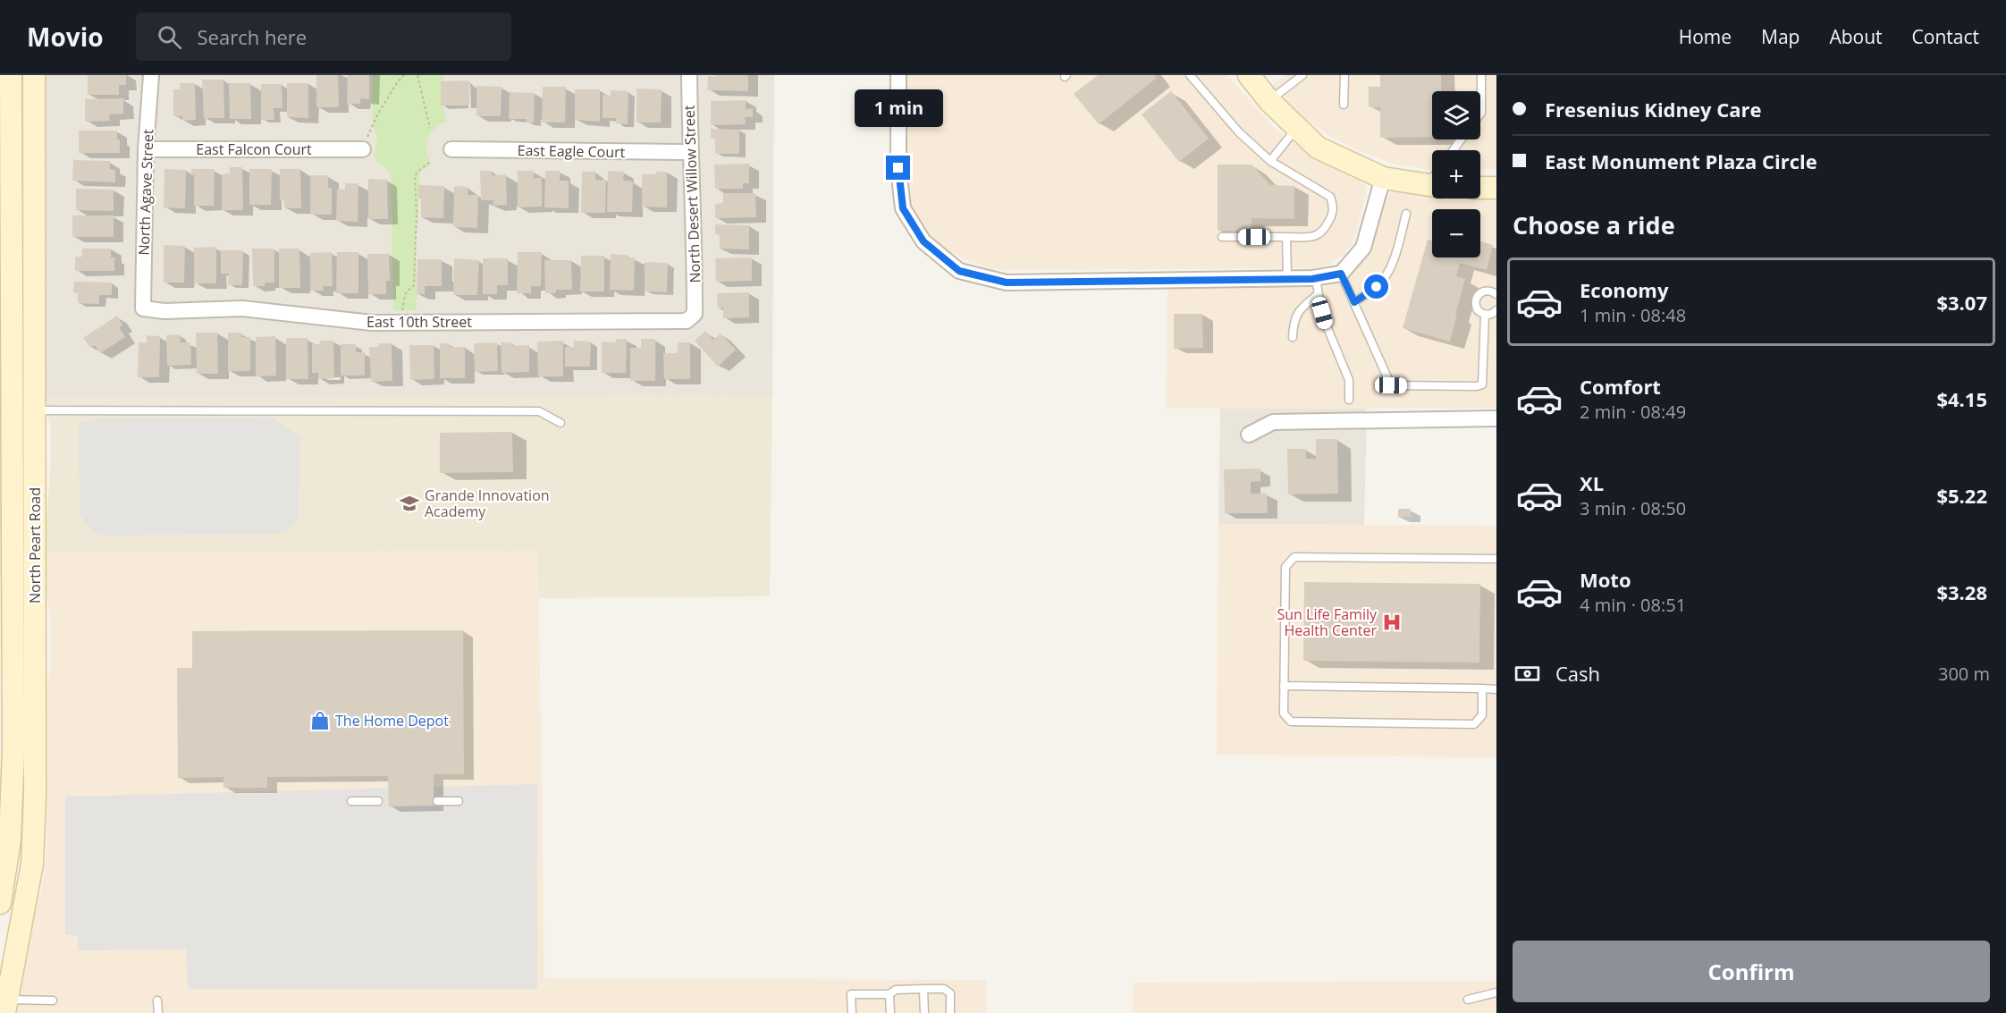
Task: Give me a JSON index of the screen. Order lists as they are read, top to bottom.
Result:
{
  "streets": {
    "street": [
      "East Falcon Court",
      "East Eagle Court",
      "North Agave Street",
      "North Desert Willow Street",
      "East 10th Street",
      "North Peart Road"
    ]
  },
  "crossings": [
    ["East Falcon Court", "North Agave Street"],
    ["East Eagle Court", "North Desert Willow Street"],
    ["North Agave Street", "East 10th Street"],
    ["North Desert Willow Street", "East 10th Street"]
  ],
  "places": {
    "school or university": ["Grande Innovation Academy"],
    "hospital": ["Sun Life Family Health Center"],
    "shop": ["The Home Depot"]
  },
  "page": {
    "header": "Movio",
    "search": "Search here",
    "nav": [
      "Home",
      "Map",
      "About",
      "Contact"
    ],
    "banner": ["Fresenius Kidney Care", "East Monument Plaza Circle"],
    "bubble": "1 min",
    "map_buttons": ["+", "−"],
    "heading": "Choose a ride",
    "list": [
      {
        "name": "Economy",
        "note": "1 min · 08:48",
        "value": "$3.07"
      },
      {
        "name": "Comfort",
        "note": "2 min · 08:49",
        "value": "$4.15"
      },
      {
        "name": "XL",
        "note": "3 min · 08:50",
        "value": "$5.22"
      },
      {
        "name": "Moto",
        "note": "4 min · 08:51",
        "value": "$3.28"
      }
    ],
    "pay": ["Cash", "300 m"],
    "buttons": "Confirm"
  }
}
